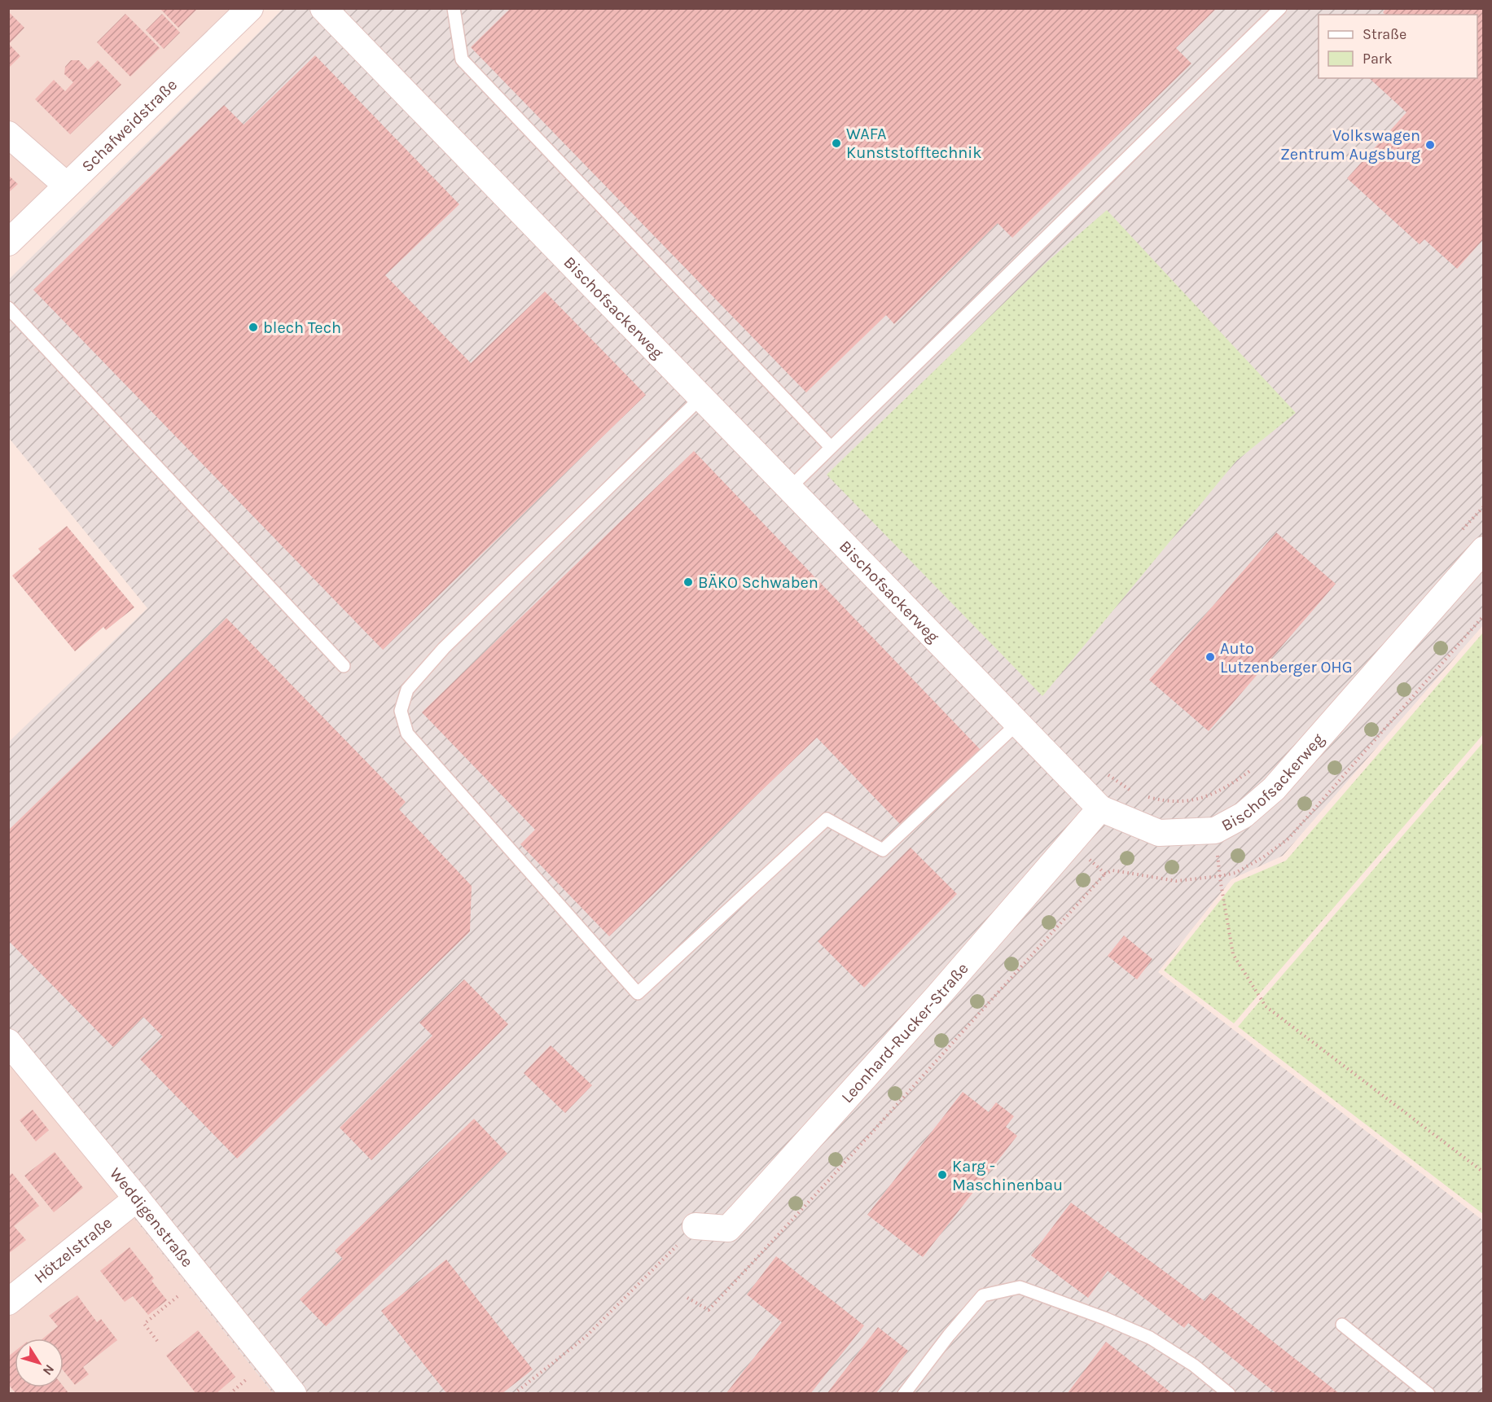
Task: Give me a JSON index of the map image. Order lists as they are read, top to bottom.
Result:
{
  "streets": {
    "street": [
      "Schafweidstraße",
      "Bischofsackerweg",
      "Leonhard-Rucker-Straße",
      "Weddigenstraße",
      "Hötzelstraße"
    ]
  },
  "crossings": [
    ["Bischofsackerweg", "Leonhard-Rucker-Straße"],
    ["Weddigenstraße", "Hötzelstraße"]
  ],
  "places": [
    "WAFA Kunststofftechnik",
    "Volkswagen Zentrum Augsburg",
    "blech Tech",
    "BÄKO Schwaben",
    "Auto Lutzenberger OHG",
    "Karg - Maschinenbau"
  ],
  "legend": ["Straße", "Park"],
  "north": "bottom right"
}
